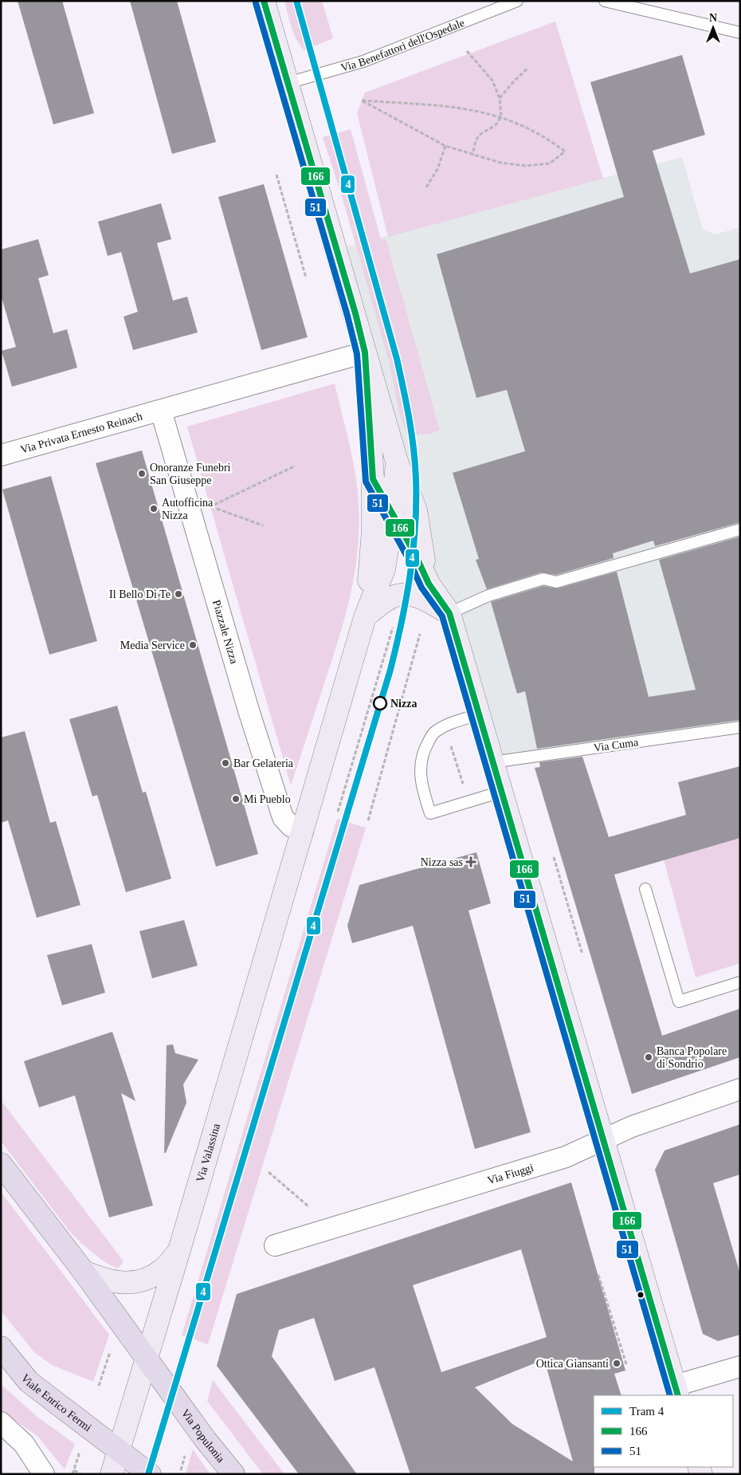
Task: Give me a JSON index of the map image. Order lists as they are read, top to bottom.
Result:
{
  "streets": {
    "main road": ["Via Valassina", "Viale Enrico Fermi", "Via Populonia"],
    "street": ["Via Privata Ernesto Reinach", "Piazzale Nizza", "Via Fiuggi"],
    "lane": ["Via Benefattori dell'Ospedale", "Via Cuma"]
  },
  "crossings": [
    ["Via Privata Ernesto Reinach", "Piazzale Nizza"],
    ["Piazzale Nizza", "Via Valassina"],
    ["Via Valassina", "Viale Enrico Fermi"],
    ["Via Valassina", "Via Populonia"]
  ],
  "places": {
    "other": [
      "Onoranze Funebri San Giuseppe",
      "Autofficina Nizza",
      "Il Bello Di Te",
      "Media Service",
      "Nizza",
      "Bar Gelateria",
      "Mi Pueblo",
      "Banca Popolare di Sondrio",
      "Ottica Giansanti"
    ],
    "health": ["Nizza sas"]
  },
  "lines": ["tram line 4", "transit line 166", "transit line 51"],
  "legend": ["Tram 4", "166", "51"],
  "north": "top"
}
